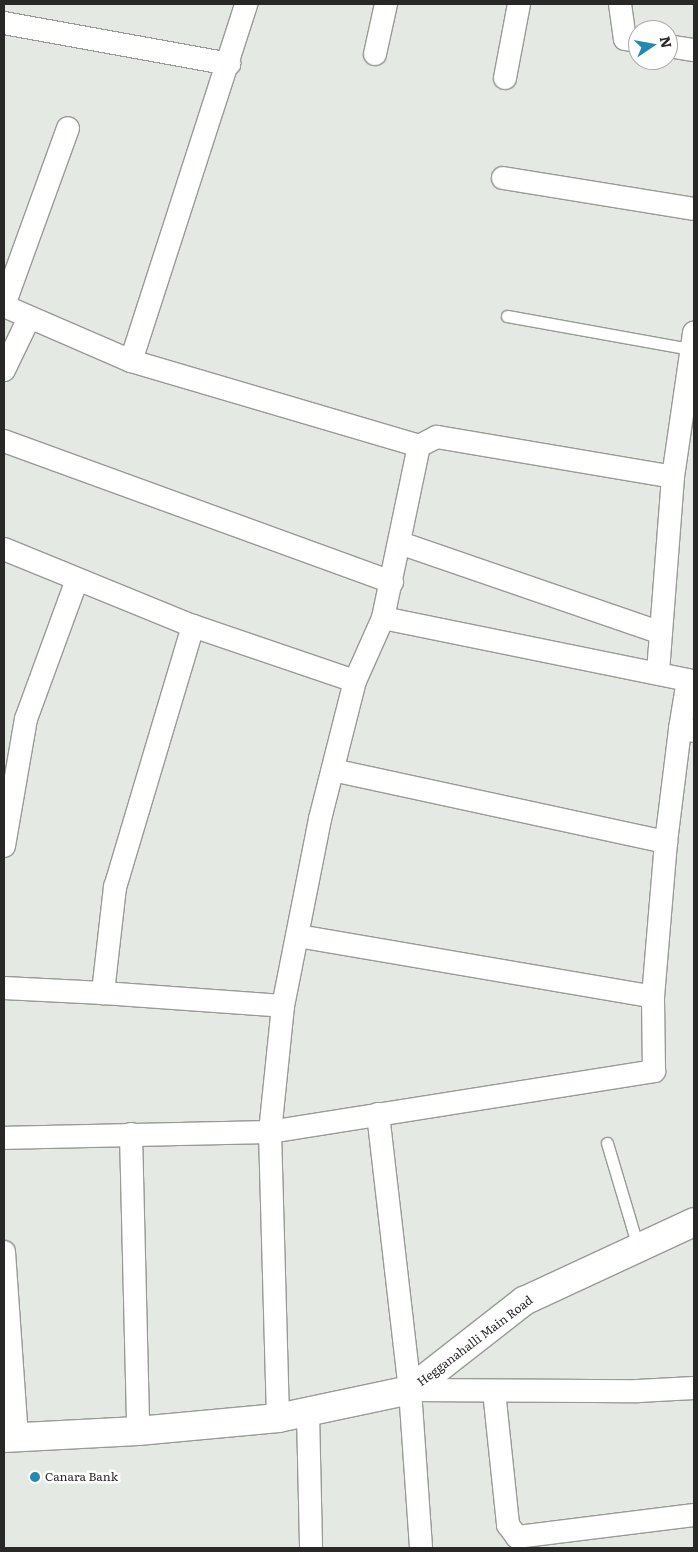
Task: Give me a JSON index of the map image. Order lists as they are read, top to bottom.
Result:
{
  "streets": {
    "main road": ["Hegganahalli Main Road"]
  },
  "places": ["Canara Bank"],
  "north": "right"
}
